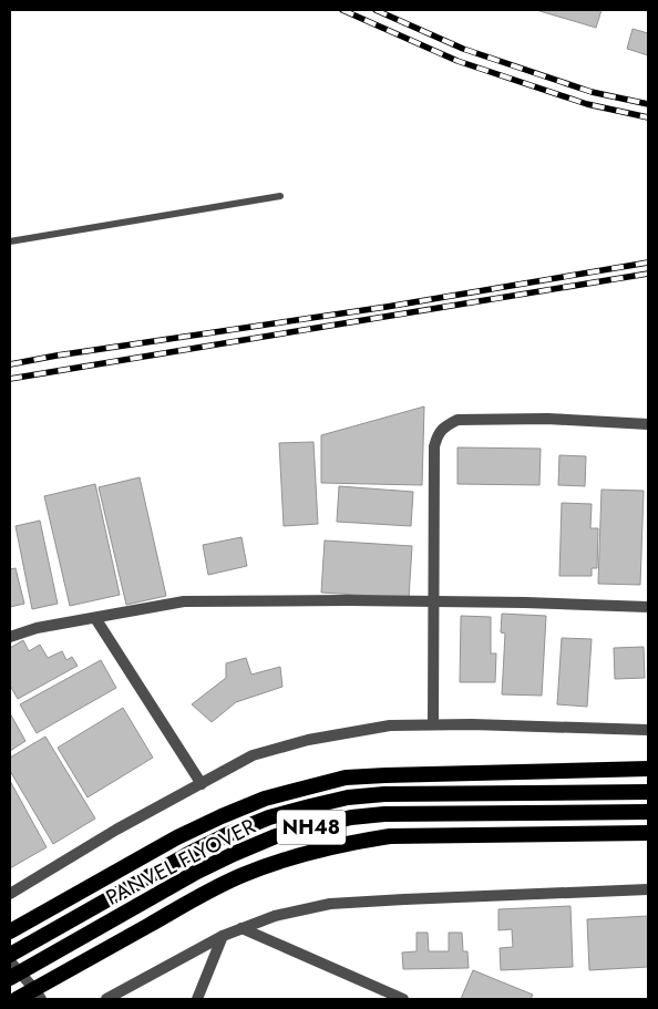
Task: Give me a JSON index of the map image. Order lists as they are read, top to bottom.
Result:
{
  "streets": {
    "highway": ["NH48", "PANVEL FLYOVER"]
  }
}
